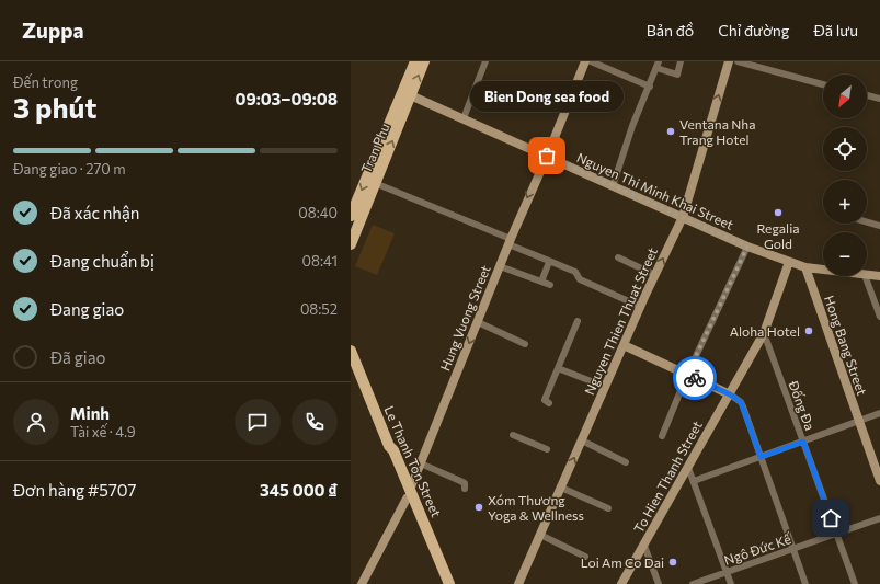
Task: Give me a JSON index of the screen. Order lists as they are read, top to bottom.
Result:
{
  "streets": {
    "main road": ["Tran Phu", "Le Thanh Ton Street"],
    "street": [
      "Nguyen Thi Minh Khai Street",
      "Hung Vuong Street",
      "Nguyen Thien Thuat Street",
      "Hong Bang Street",
      "Đống Đa",
      "To Hien Thanh Street",
      "Ngô Đức Kế"
    ]
  },
  "crossings": [
    ["Tran Phu", "Nguyen Thi Minh Khai Street"],
    ["Nguyen Thi Minh Khai Street", "Hung Vuong Street"],
    ["Nguyen Thi Minh Khai Street", "Nguyen Thien Thuat Street"],
    ["Nguyen Thi Minh Khai Street", "Hong Bang Street"],
    ["Nguyen Thi Minh Khai Street", "To Hien Thanh Street"],
    ["Hung Vuong Street", "Le Thanh Ton Street"],
    ["Đống Đa", "To Hien Thanh Street"],
    ["Đống Đa", "Ngô Đức Kế"]
  ],
  "one_way": ["Hung Vuong Street"],
  "places": [
    "Ventana Nha Trang Hotel",
    "Bien Dong sea food",
    "Regalia Gold",
    "Aloha Hotel",
    "Xóm Thương Yoga & Wellness",
    "Loi Am Co Dai"
  ],
  "north": "bottom left",
  "page": {
    "header": "Zuppa",
    "nav": ["Bản đồ", "Chỉ đường", "Đã lưu"],
    "heading": ["3 phút", "Đến trong", "09:03–09:08"],
    "panel": [
      "Minh",
      "Tài xế · 4.9",
      "Đơn hàng #5707",
      "345 000 ₫"
    ],
    "map_buttons": ["+", "−"],
    "bubble": "Bien Dong sea food",
    "bar": "Đang giao · 270 m",
    "list": [
      ["Đã xác nhận", "08:40"],
      ["Đang chuẩn bị", "08:41"],
      ["Đang giao", "08:52"],
      "Đã giao"
    ]
  }
}
